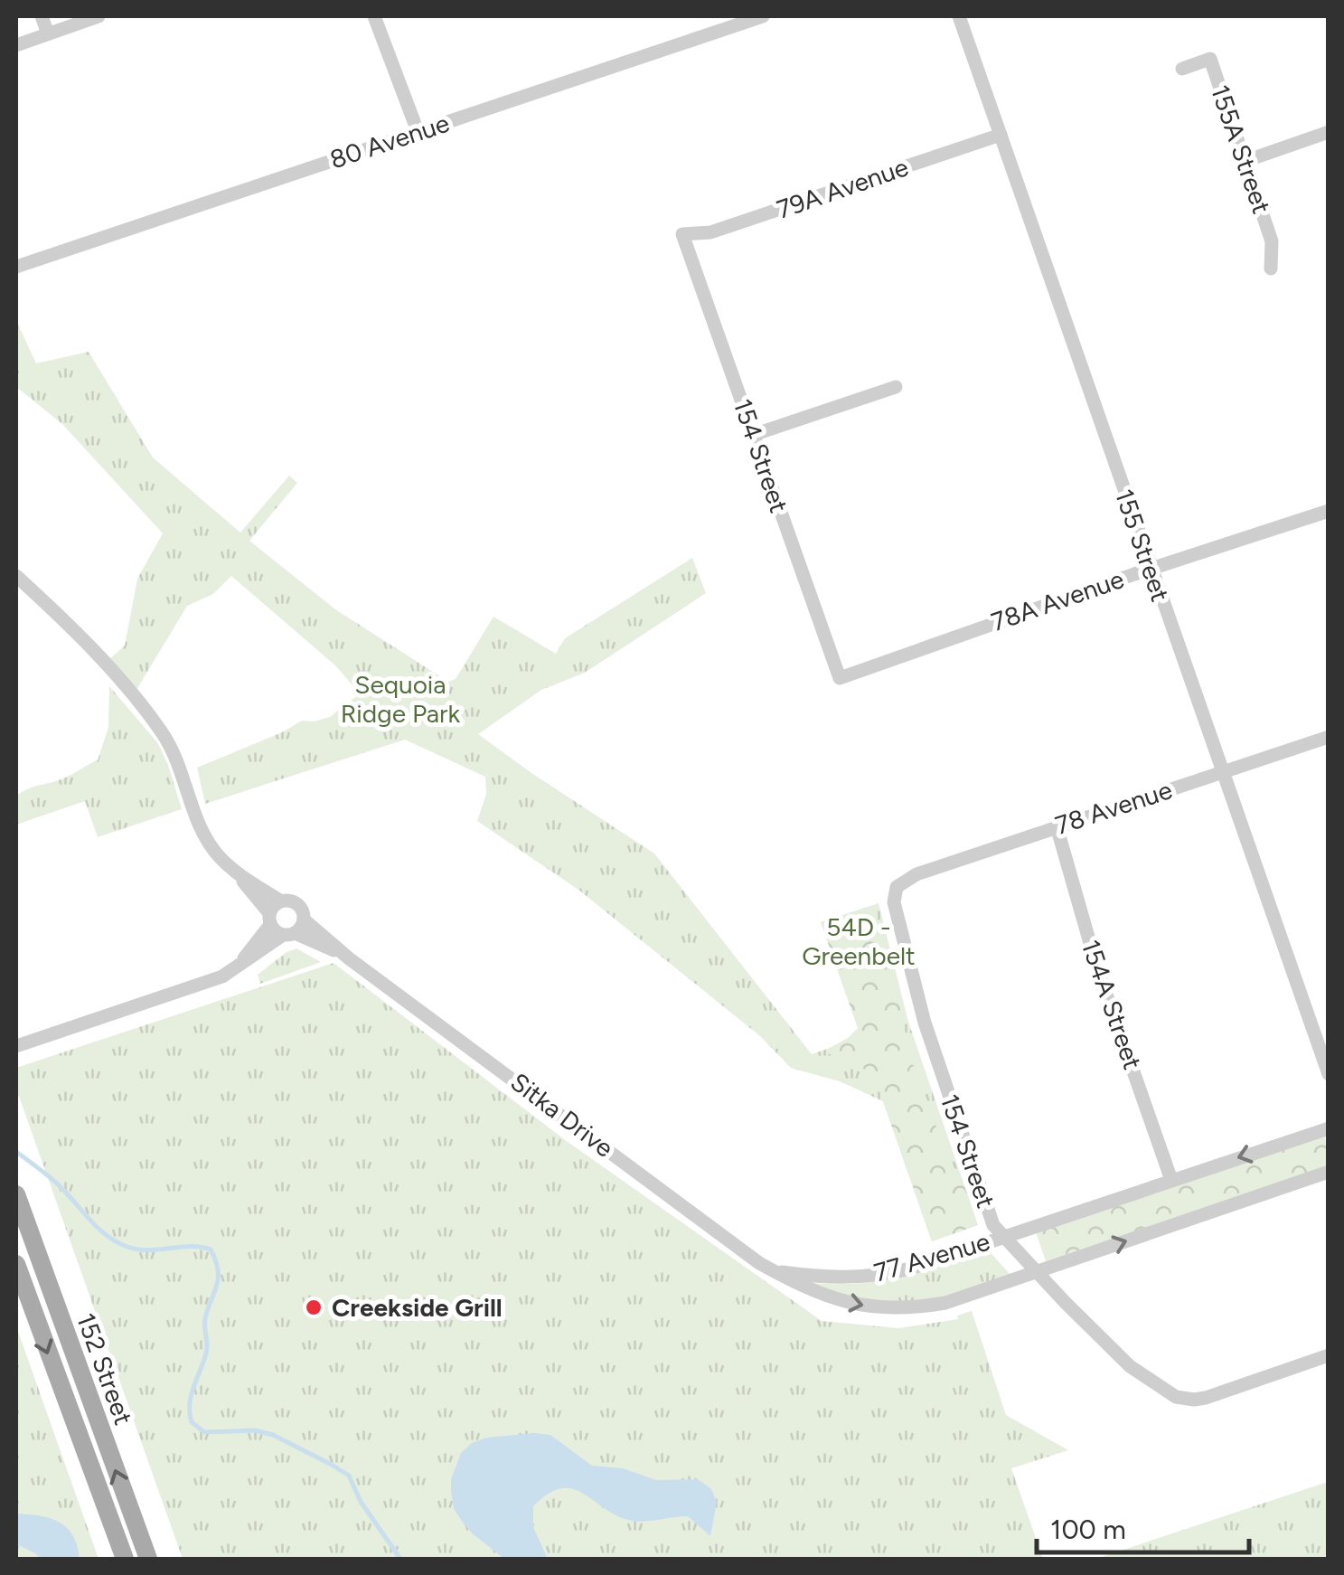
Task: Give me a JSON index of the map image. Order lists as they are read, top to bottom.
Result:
{
  "streets": {
    "main road": ["152 Street"],
    "street": [
      "80 Avenue",
      "155A Street",
      "79A Avenue",
      "154 Street",
      "155 Street",
      "78A Avenue",
      "78 Avenue",
      "154A Street",
      "Sitka Drive",
      "77 Avenue"
    ]
  },
  "crossings": [
    ["79A Avenue", "154 Street"],
    ["79A Avenue", "155 Street"],
    ["154 Street", "78A Avenue"],
    ["154 Street", "78 Avenue"],
    ["154 Street", "77 Avenue"],
    ["155 Street", "78A Avenue"],
    ["155 Street", "78 Avenue"],
    ["78 Avenue", "154A Street"],
    ["154A Street", "77 Avenue"],
    ["Sitka Drive", "77 Avenue"]
  ],
  "parks": ["Sequoia Ridge Park", "54D - Greenbelt"],
  "places": ["Creekside Grill"],
  "scale_bar": "100 m"
}
